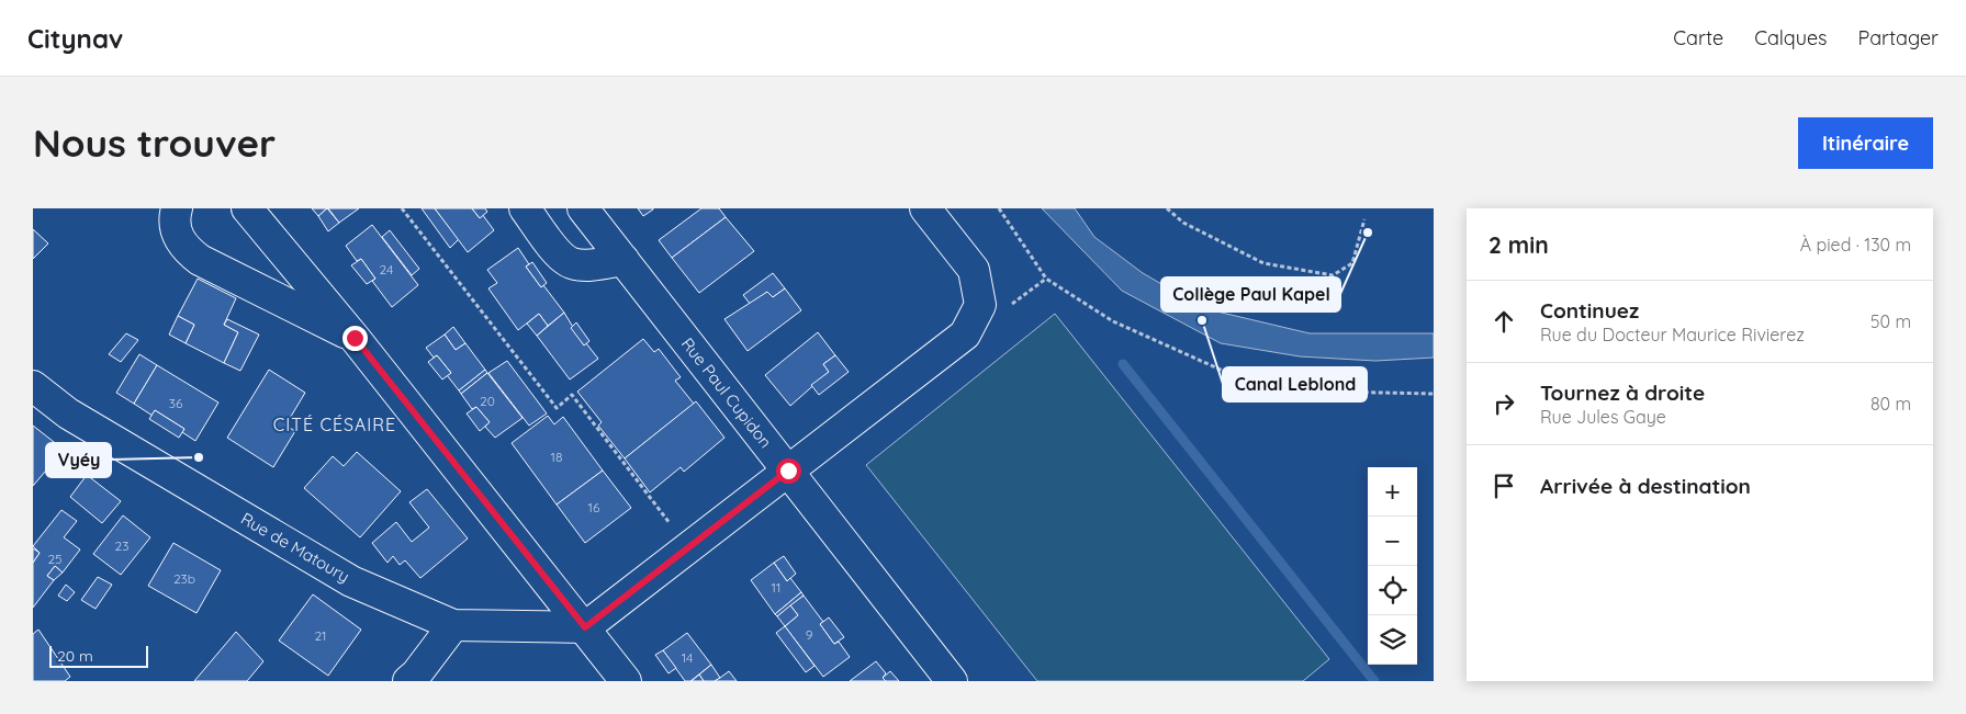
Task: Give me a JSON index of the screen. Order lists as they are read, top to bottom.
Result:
{
  "streets": {
    "street": ["Rue Paul Cupidon", "Rue de Matoury"]
  },
  "districts": ["CITÉ CÉSAIRE"],
  "places": ["Collège Paul Kapel", "Canal Leblond", "Vyéy"],
  "house_numbers": [
    "24",
    "20",
    "36",
    "18",
    "16",
    "23",
    "25",
    "23b",
    "11",
    "9",
    "21",
    "14"
  ],
  "scale_bar": "20 m",
  "page": {
    "header": "Citynav",
    "nav": ["Carte", "Calques", "Partager"],
    "buttons": "Itinéraire",
    "title": "Nous trouver",
    "heading": ["2 min", "À pied · 130 m"],
    "list": [
      ["Continuez", "Rue du Docteur Maurice Rivierez", "50 m"],
      ["Tournez à droite", "Rue Jules Gaye", "80 m"],
      "Arrivée à destination"
    ],
    "map_buttons": ["+", "−"],
    "scale": "20 m"
  }
}
